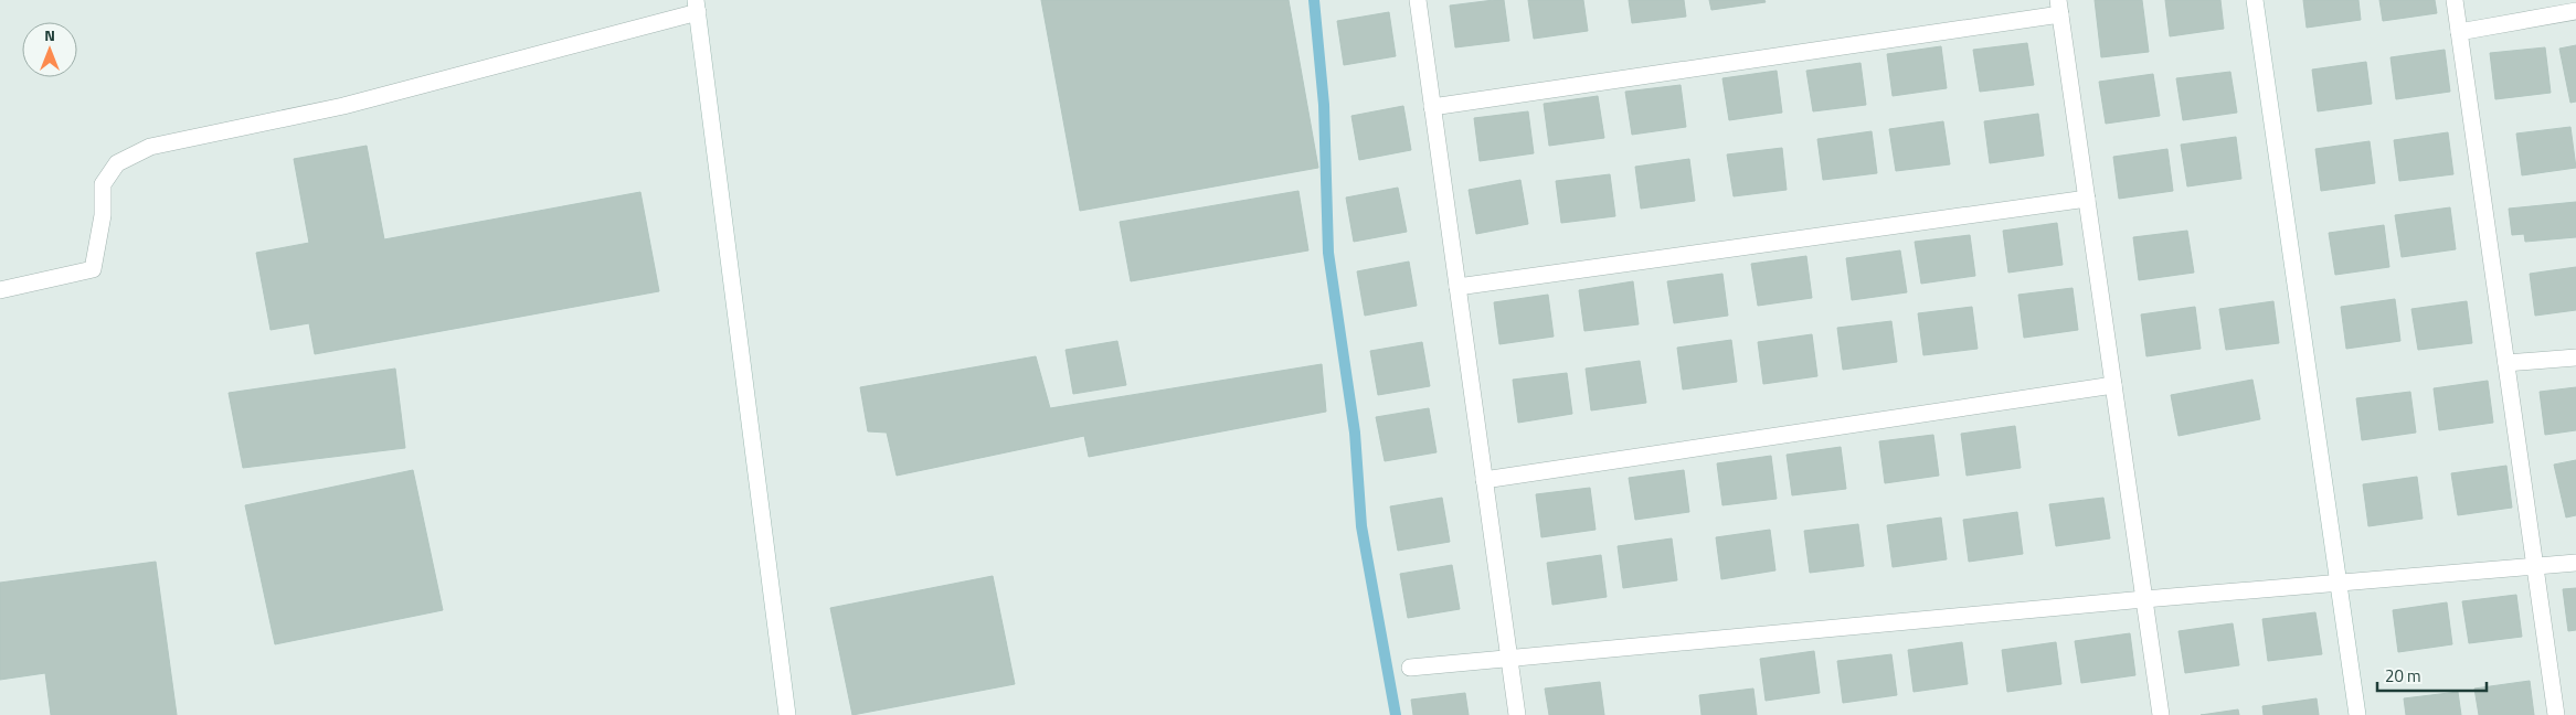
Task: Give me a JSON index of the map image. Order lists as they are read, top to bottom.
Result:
{
  "scale_bar": "20 m",
  "north": "top"
}
